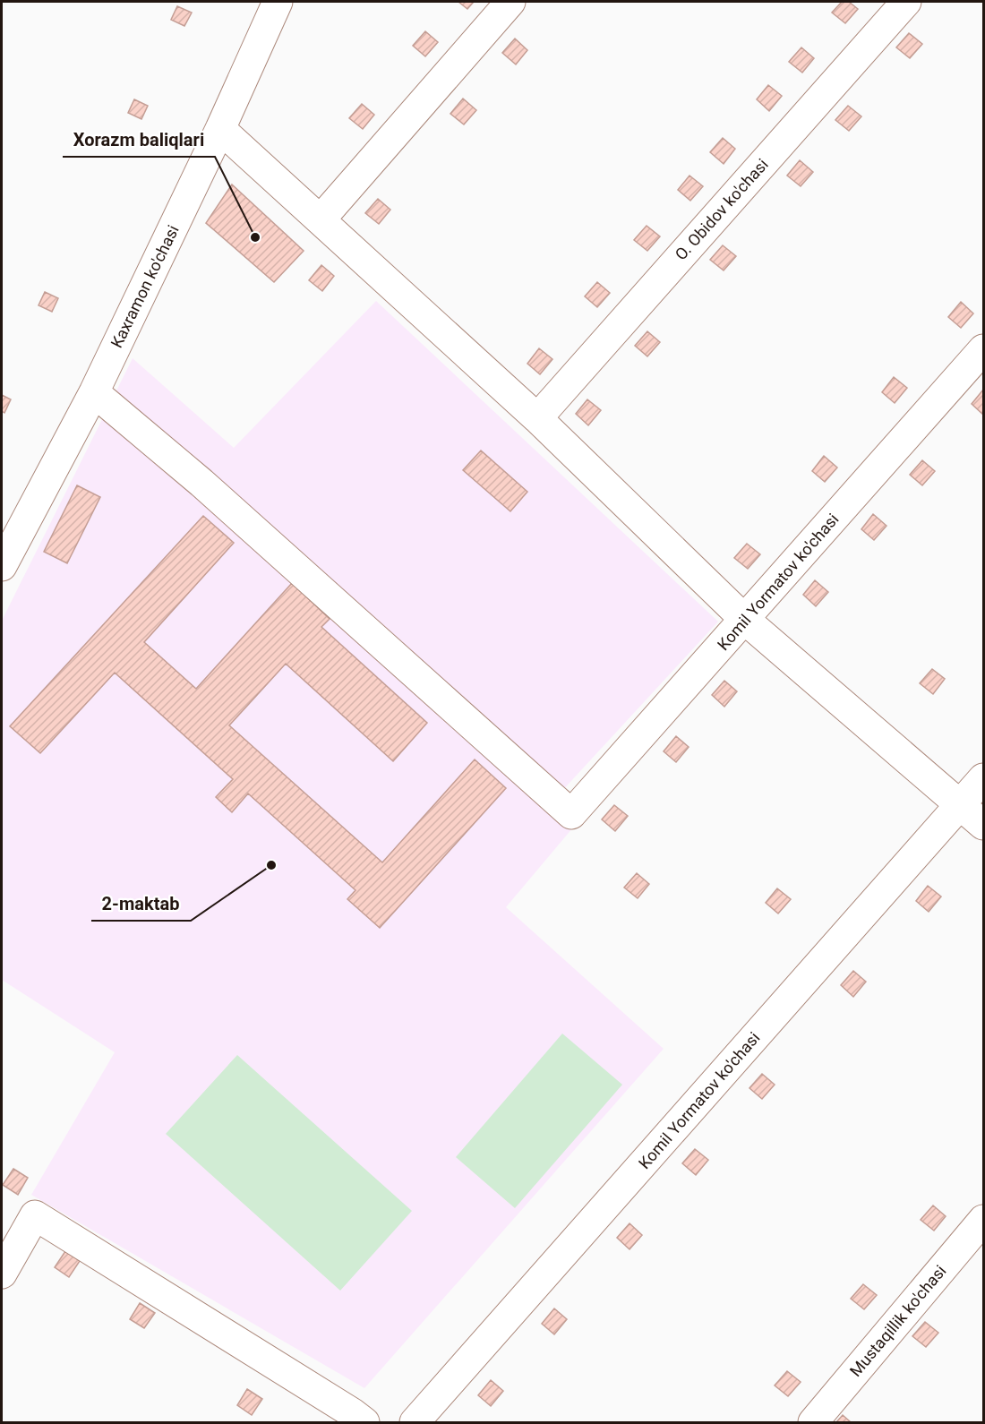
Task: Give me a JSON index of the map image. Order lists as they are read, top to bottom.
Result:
{
  "streets": {
    "street": [
      "O. Obidov ko'chasi",
      "Kaxramon ko'chasi",
      "Komil Yormatov ko'chasi",
      "Mustaqillik ko'chasi"
    ]
  },
  "crossings": [
    ["Kaxramon ko'chasi", "Komil Yormatov ko'chasi"]
  ],
  "places": ["Xorazm baliqlari", "2-maktab"]
}
